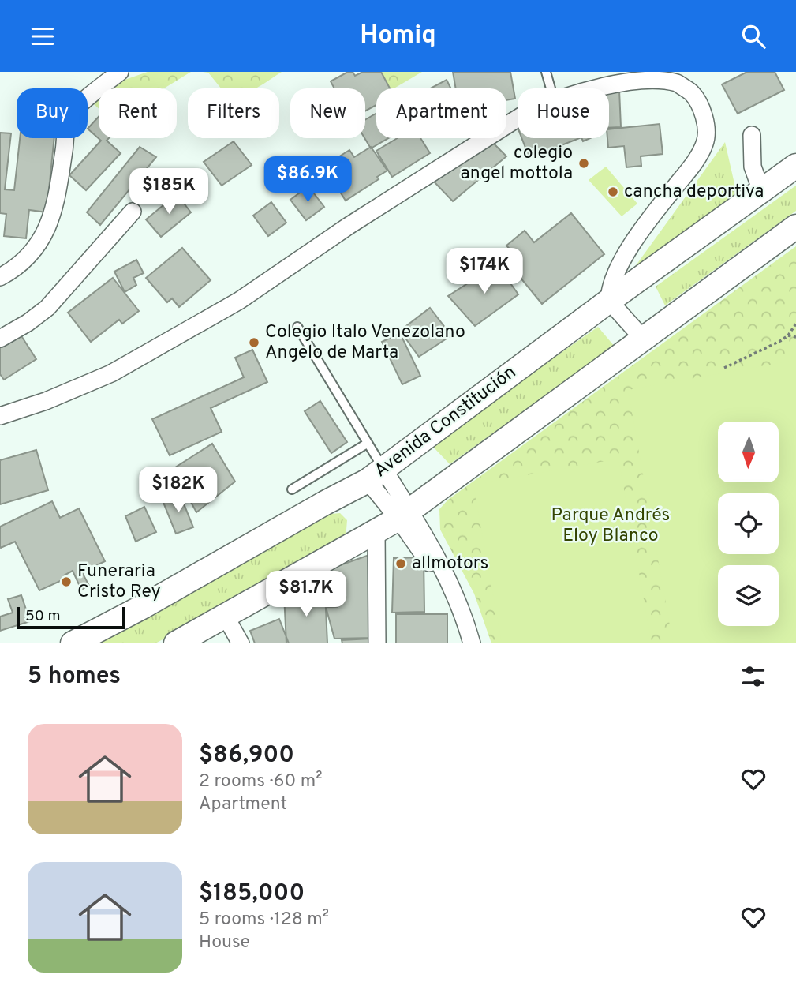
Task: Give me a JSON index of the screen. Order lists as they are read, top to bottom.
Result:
{
  "streets": {
    "main road": ["Avenida Constitución"]
  },
  "parks": ["Parque Andrés Eloy Blanco"],
  "places": [
    "colegio angel mottola",
    "cancha deportiva",
    "Colegio Italo Venezolano Angelo de Marta",
    "allmotors",
    "Funeraria Cristo Rey"
  ],
  "scale_bar": "50 m",
  "north": "bottom",
  "page": {
    "header": "Homiq",
    "chip": [
      "Buy",
      "Rent",
      "Filters",
      "New",
      "Apartment",
      "House"
    ],
    "price": [
      "$86.9K",
      "$185K",
      "$174K",
      "$182K",
      "$81.7K"
    ],
    "scale": "50 m",
    "heading": "5 homes",
    "list": [
      {
        "name": "$86,900",
        "note": "2 rooms · 60 m² · Apartment"
      },
      {
        "name": "$185,000",
        "note": "5 rooms · 128 m² · House"
      }
    ]
  }
}
